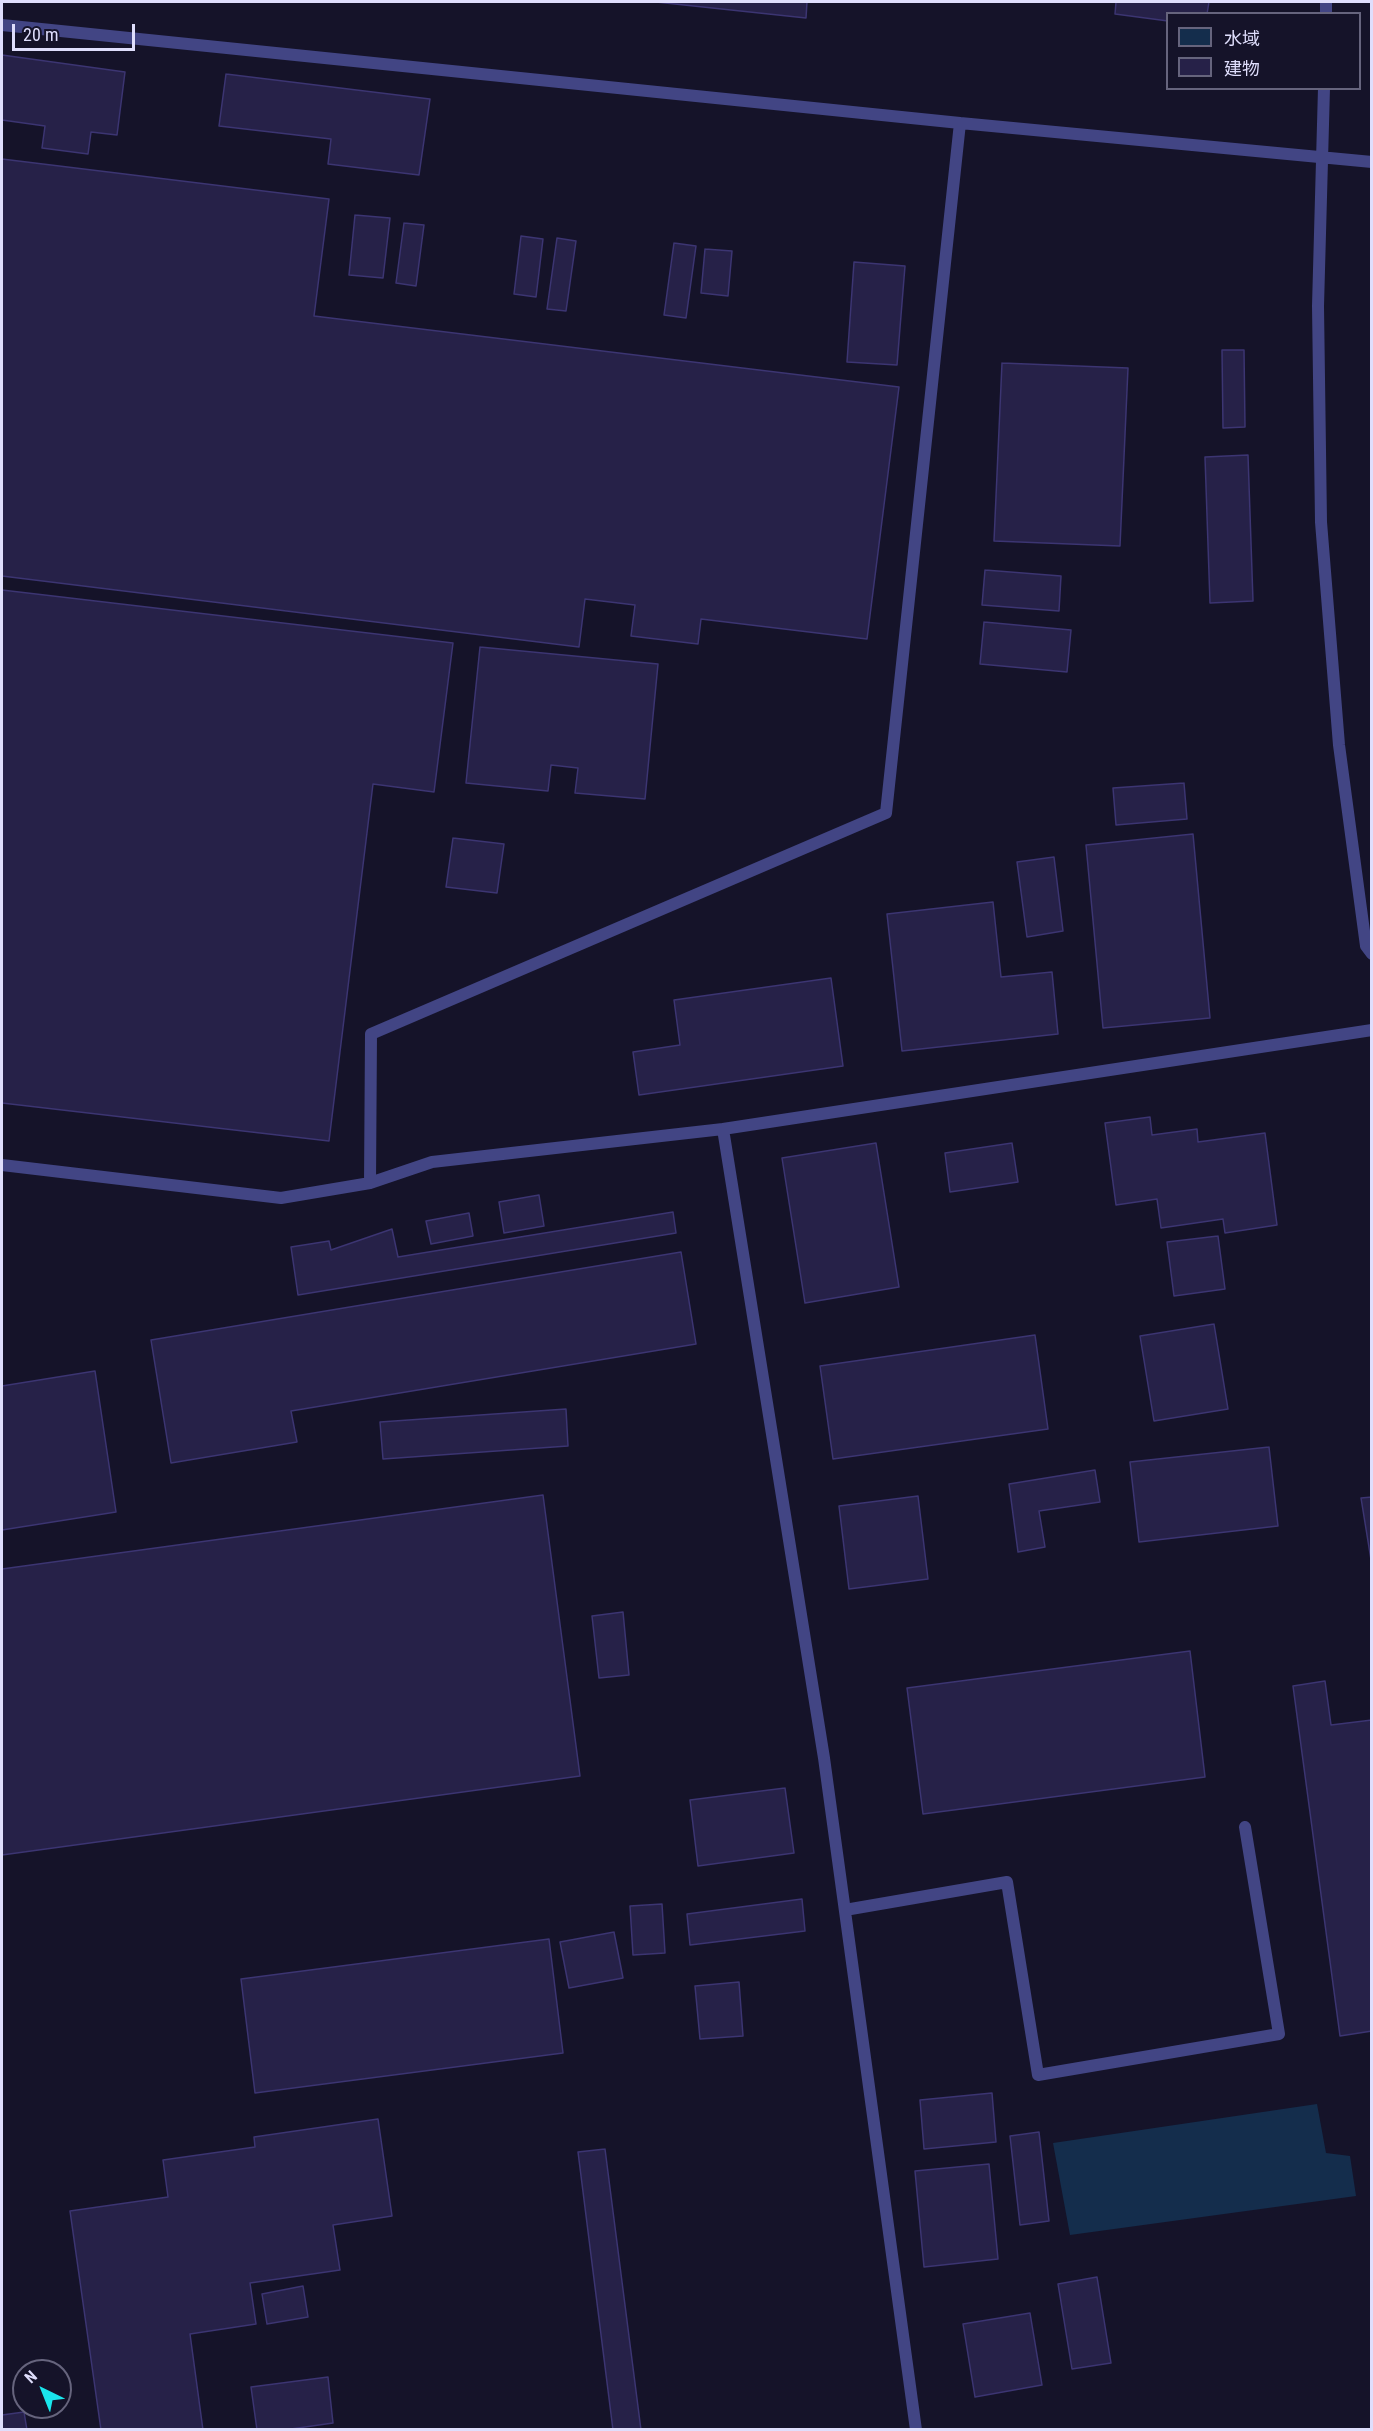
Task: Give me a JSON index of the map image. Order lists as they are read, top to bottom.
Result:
{
  "legend": ["水域", "建物"],
  "scale_bar": "20 m",
  "north": "top left"
}
